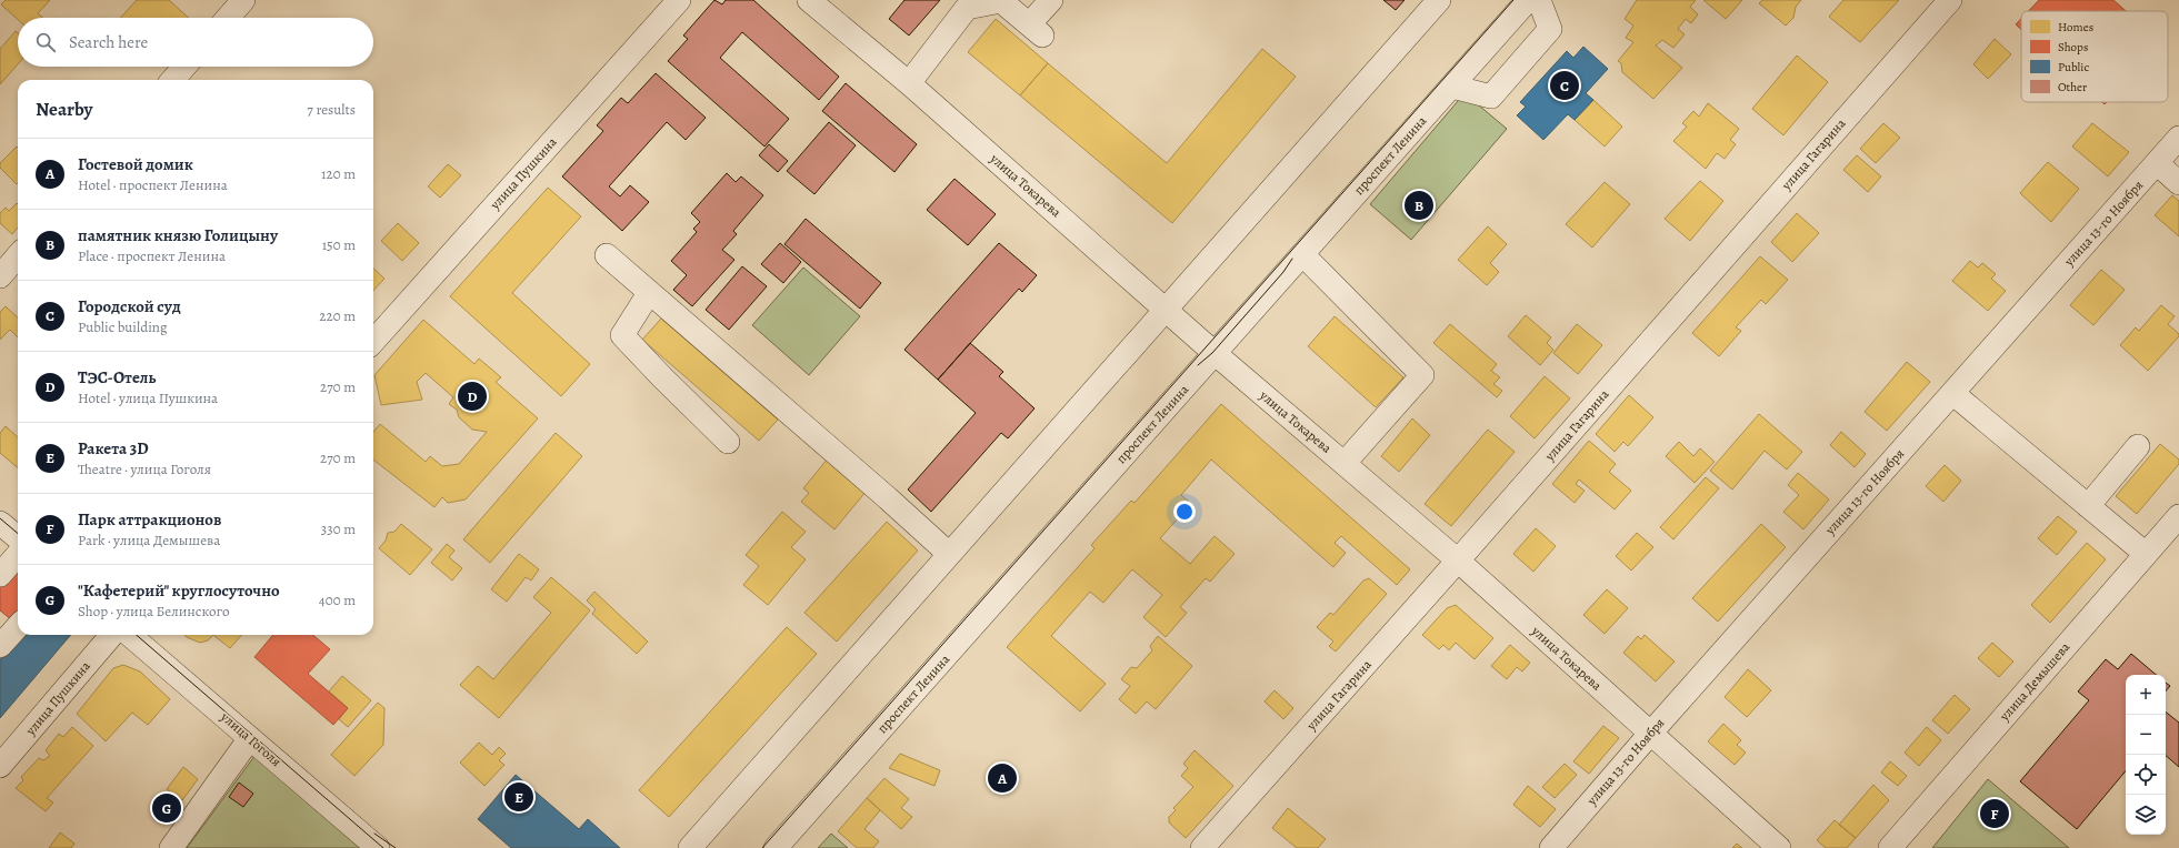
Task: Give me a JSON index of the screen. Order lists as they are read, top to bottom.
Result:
{
  "streets": {
    "street": [
      "улица Гагарина",
      "проспект Ленина",
      "улица Пушкина",
      "улица Токарева",
      "улица 13-го Ноября",
      "улица Демышева",
      "улица Гоголя"
    ]
  },
  "crossings": [
    ["улица Гагарина", "улица Токарева"],
    ["проспект Ленина", "улица Токарева"],
    ["улица Токарева", "улица 13-го Ноября"]
  ],
  "legend": [
    "Homes",
    "Shops",
    "Public",
    "Other"
  ],
  "page": {
    "search": "Search here",
    "pins": [
      "C",
      "B",
      "D",
      "A",
      "E",
      "G",
      "F"
    ],
    "heading": ["Nearby", "7 results"],
    "list": [
      {
        "mark": "A",
        "name": "Гостевой домик",
        "note": "Hotel · проспект Ленина",
        "value": "120 m"
      },
      {
        "mark": "B",
        "name": "памятник князю Голицыну",
        "note": "Place · проспект Ленина",
        "value": "150 m"
      },
      {
        "mark": "C",
        "name": "Городской суд",
        "note": "Public building",
        "value": "220 m"
      },
      {
        "mark": "D",
        "name": "ТЭС-Отель",
        "note": "Hotel · улица Пушкина",
        "value": "270 m"
      },
      {
        "mark": "E",
        "name": "Ракета 3D",
        "note": "Theatre · улица Гоголя",
        "value": "270 m"
      },
      {
        "mark": "F",
        "name": "Парк аттракционов",
        "note": "Park · улица Демышева",
        "value": "330 m"
      },
      {
        "mark": "G",
        "name": "\"Кафетерий\" круглосуточно",
        "note": "Shop · улица Белинского",
        "value": "400 m"
      }
    ],
    "map_buttons": ["+", "−"]
  }
}
